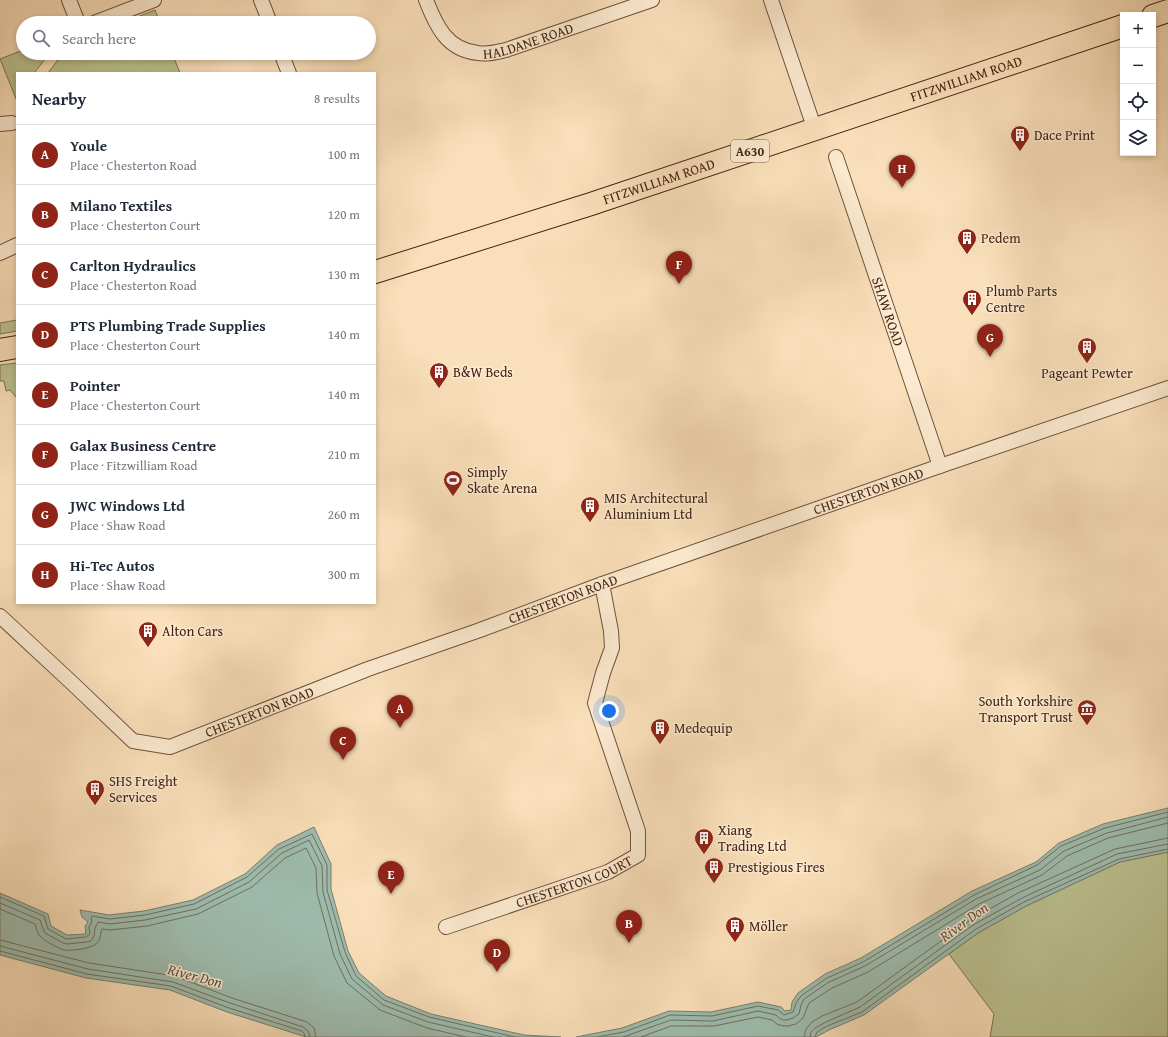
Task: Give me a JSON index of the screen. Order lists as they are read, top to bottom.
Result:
{
  "streets": {
    "main road": ["FITZWILLIAM ROAD", "A630"],
    "street": [
      "HALDANE ROAD",
      "SHAW ROAD",
      "CHESTERTON ROAD",
      "CHESTERTON COURT"
    ]
  },
  "crossings": [
    ["SHAW ROAD", "CHESTERTON ROAD"],
    ["CHESTERTON ROAD", "CHESTERTON COURT"]
  ],
  "water": ["River Don"],
  "places": {
    "building": [
      "Dace Print",
      "Pedem",
      "Plumb Parts Centre",
      "Pageant Pewter",
      "B&W Beds",
      "MIS Architectural Aluminium Ltd",
      "Alton Cars",
      "Medequip",
      "SHS Freight Services",
      "Xiang Trading Ltd",
      "Prestigious Fires",
      "Möller"
    ],
    "sports": ["Simply Skate Arena"],
    "museum": ["South Yorkshire Transport Trust"]
  },
  "page": {
    "map_buttons": ["+", "−"],
    "search": "Search here",
    "heading": ["Nearby", "8 results"],
    "list": [
      {
        "mark": "A",
        "name": "Youle",
        "note": "Place · Chesterton Road",
        "value": "100 m"
      },
      {
        "mark": "B",
        "name": "Milano Textiles",
        "note": "Place · Chesterton Court",
        "value": "120 m"
      },
      {
        "mark": "C",
        "name": "Carlton Hydraulics",
        "note": "Place · Chesterton Road",
        "value": "130 m"
      },
      {
        "mark": "D",
        "name": "PTS Plumbing Trade Supplies",
        "note": "Place · Chesterton Court",
        "value": "140 m"
      },
      {
        "mark": "E",
        "name": "Pointer",
        "note": "Place · Chesterton Court",
        "value": "140 m"
      },
      {
        "mark": "F",
        "name": "Galax Business Centre",
        "note": "Place · Fitzwilliam Road",
        "value": "210 m"
      },
      {
        "mark": "G",
        "name": "JWC Windows Ltd",
        "note": "Place · Shaw Road",
        "value": "260 m"
      },
      {
        "mark": "H",
        "name": "Hi-Tec Autos",
        "note": "Place · Shaw Road",
        "value": "300 m"
      }
    ],
    "pins": [
      "H",
      "F",
      "G",
      "A",
      "C",
      "E",
      "B",
      "D"
    ]
  }
}
